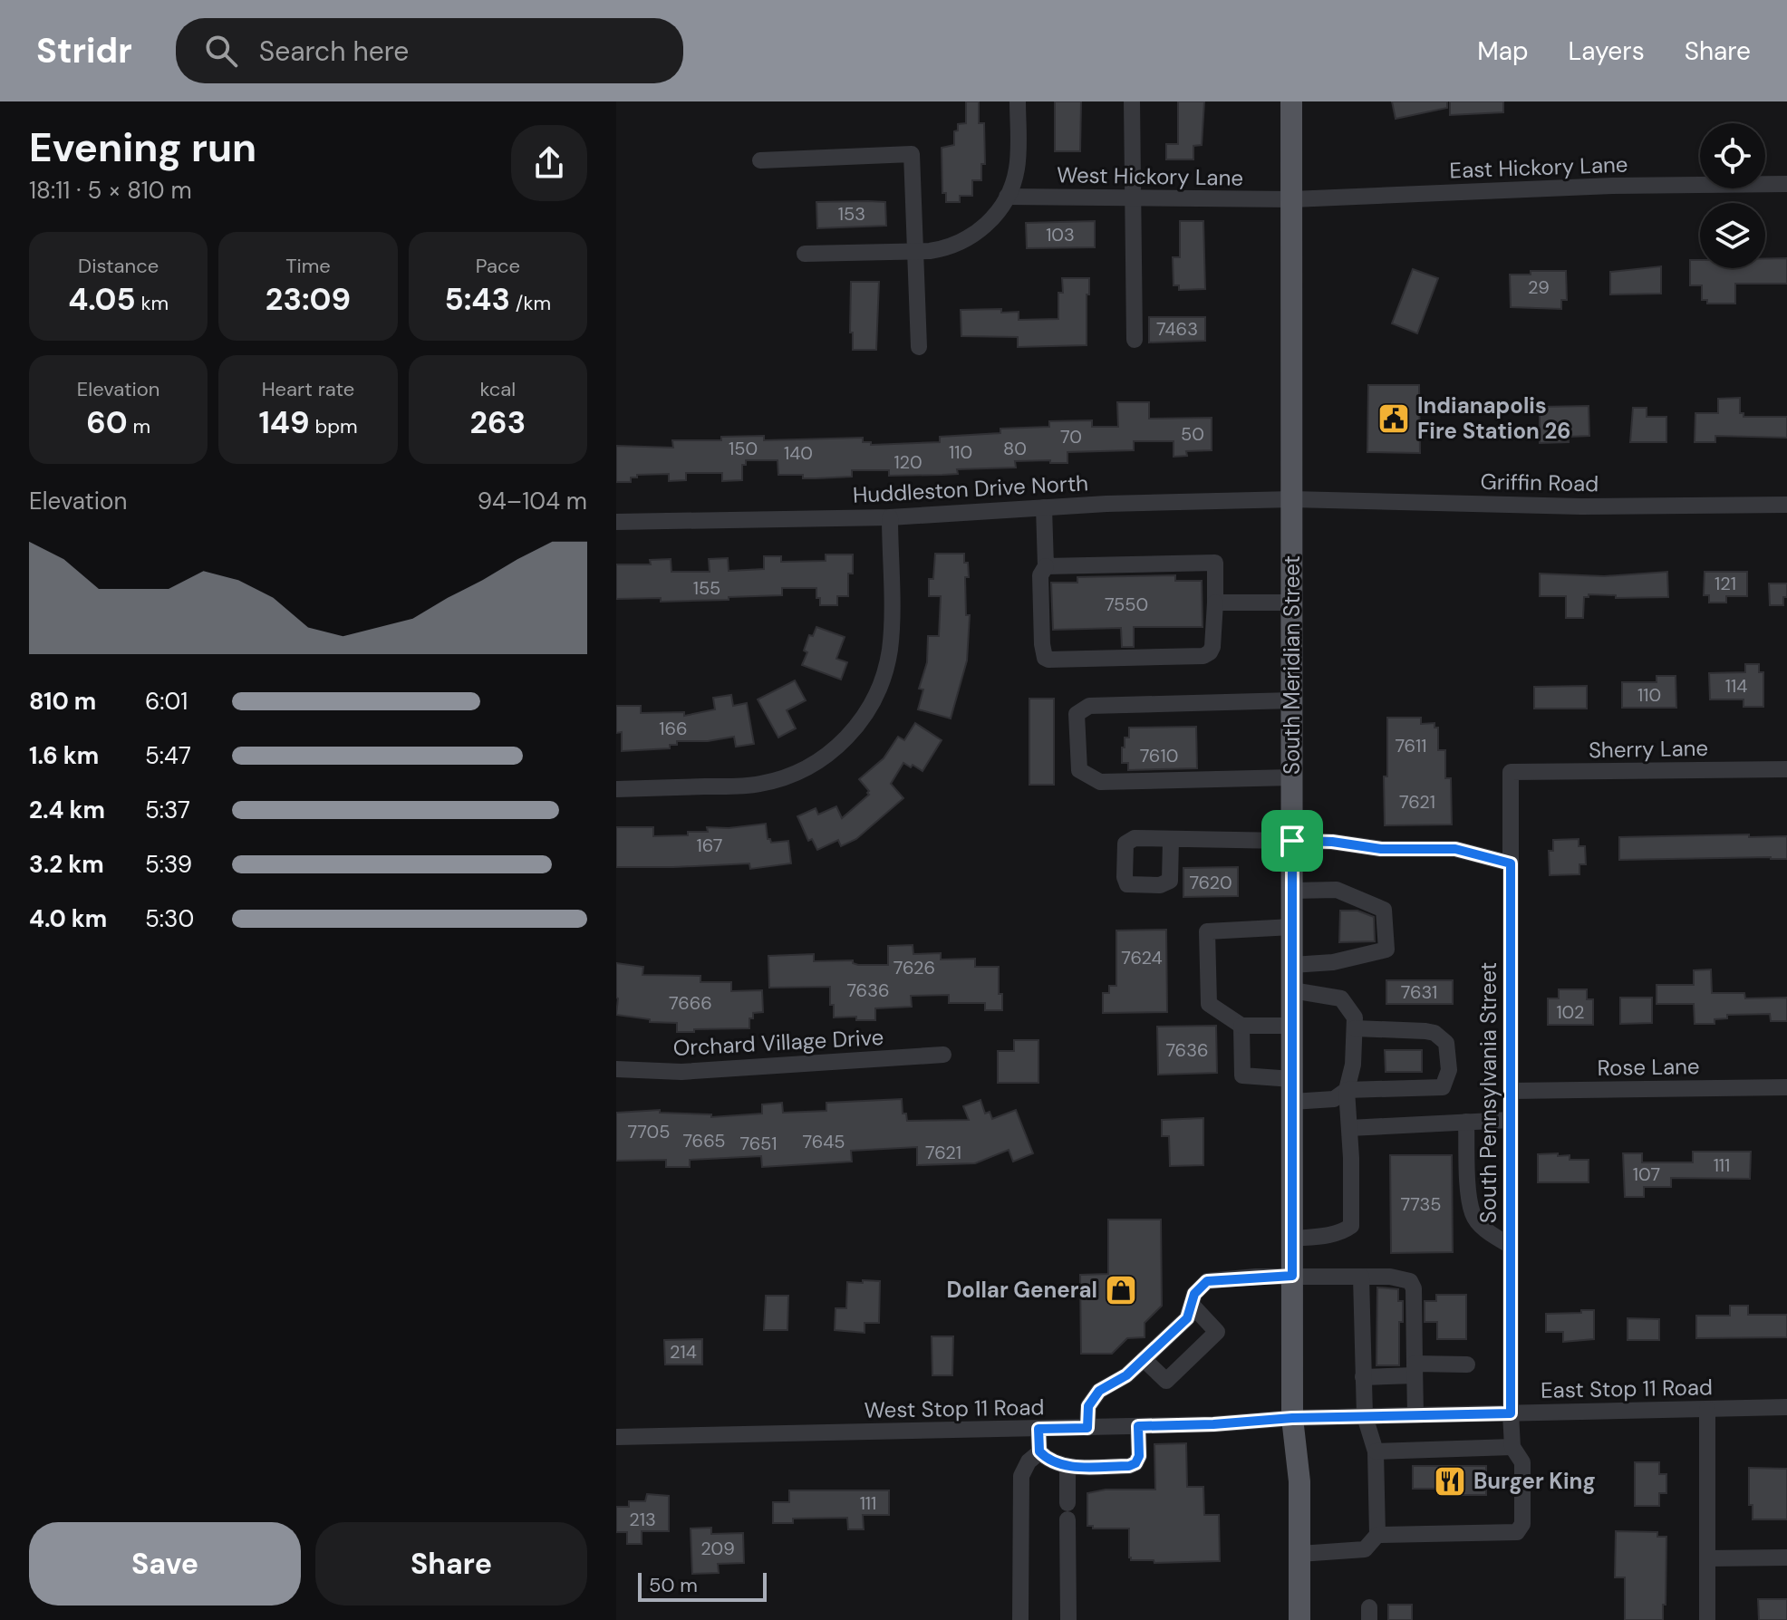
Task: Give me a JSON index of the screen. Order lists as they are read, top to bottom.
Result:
{
  "streets": {
    "main road": ["South Meridian Street"],
    "street": [
      "East Hickory Lane",
      "West Hickory Lane",
      "Griffin Road",
      "Huddleston Drive North",
      "Sherry Lane",
      "Orchard Village Drive",
      "Rose Lane",
      "South Pennsylvania Street",
      "East Stop 11 Road",
      "West Stop 11 Road"
    ]
  },
  "crossings": [
    ["East Hickory Lane", "West Hickory Lane"],
    ["East Hickory Lane", "South Meridian Street"],
    ["West Hickory Lane", "South Meridian Street"],
    ["Griffin Road", "Huddleston Drive North"],
    ["Griffin Road", "South Meridian Street"],
    ["Huddleston Drive North", "South Meridian Street"],
    ["South Meridian Street", "East Stop 11 Road"],
    ["South Meridian Street", "West Stop 11 Road"],
    ["Sherry Lane", "South Pennsylvania Street"],
    ["Rose Lane", "South Pennsylvania Street"],
    ["South Pennsylvania Street", "East Stop 11 Road"],
    ["East Stop 11 Road", "West Stop 11 Road"]
  ],
  "places": {
    "public building": ["Indianapolis Fire Station 26"],
    "shop": ["Dollar General"],
    "restaurant": ["Burger King"]
  },
  "house_numbers": [
    "153",
    "103",
    "29",
    "7463",
    "50",
    "70",
    "150",
    "80",
    "110",
    "140",
    "120",
    "121",
    "155",
    "7550",
    "114",
    "110",
    "166",
    "7611",
    "7610",
    "7621",
    "167",
    "7620",
    "7624",
    "7626",
    "7636",
    "7631",
    "7666",
    "102",
    "7636",
    "7705",
    "7665",
    "7645",
    "7651",
    "7621",
    "111",
    "107",
    "7735",
    "214",
    "111",
    "213",
    "209"
  ],
  "scale_bar": "50 m",
  "page": {
    "header": "Stridr",
    "search": "Search here",
    "nav": ["Map", "Layers", "Share"],
    "heading": ["Evening run", "18:11 · 5 × 810 m"],
    "stats": [
      ["Distance", "4.05 km"],
      ["Time", "23:09"],
      ["Pace", "5:43 /km"],
      ["Elevation", "60 m"],
      ["Heart rate", "149 bpm"],
      ["kcal", "263"]
    ],
    "chart": ["Elevation", "94–104 m"],
    "list": [
      {
        "name": "810 m",
        "note": "6:01"
      },
      {
        "name": "1.6 km",
        "note": "5:47"
      },
      {
        "name": "2.4 km",
        "note": "5:37"
      },
      {
        "name": "3.2 km",
        "note": "5:39"
      },
      {
        "name": "4.0 km",
        "note": "5:30"
      }
    ],
    "buttons": ["Save", "Share"],
    "scale": "50 m"
  }
}
